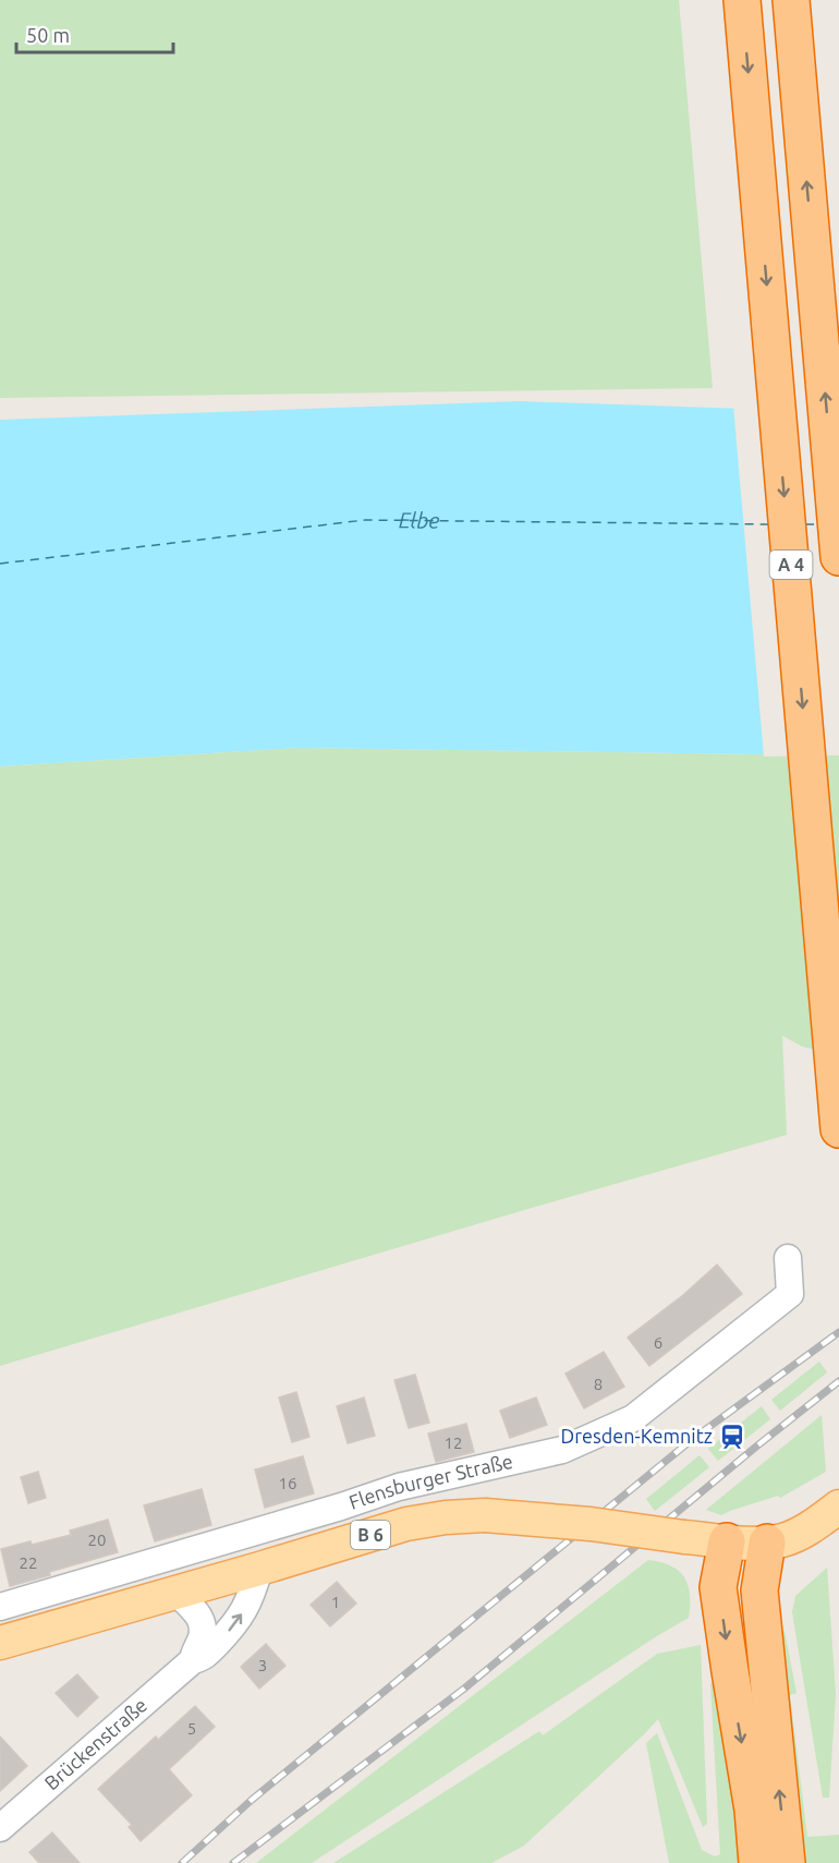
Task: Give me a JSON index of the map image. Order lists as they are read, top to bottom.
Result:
{
  "streets": {
    "highway": ["A 4"],
    "main road": ["B 6"],
    "street": ["Flensburger Straße", "Brückenstraße"]
  },
  "crossings": [
    ["B 6", "Brückenstraße"]
  ],
  "water": ["Elbe"],
  "places": {
    "station": ["Dresden-Kemnitz"]
  },
  "house_numbers": [
    "6",
    "8",
    "12",
    "16",
    "20",
    "22",
    "1",
    "3",
    "5"
  ],
  "scale_bar": "50 m"
}
